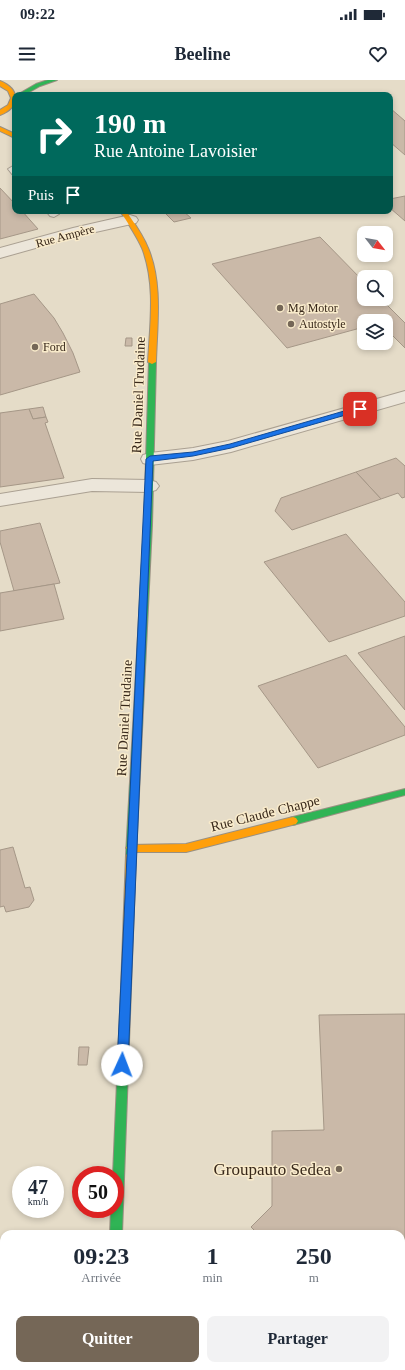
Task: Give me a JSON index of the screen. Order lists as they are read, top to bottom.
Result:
{
  "streets": {
    "main road": ["Rue Daniel Trudaine", "Rue Claude Chappe"],
    "street": ["Rue Ampère"]
  },
  "crossings": [
    ["Rue Ampère", "Rue Daniel Trudaine"],
    ["Rue Daniel Trudaine", "Rue Claude Chappe"]
  ],
  "places": [
    "Mg Motor",
    "Autostyle",
    "Ford",
    "Groupauto Sedea"
  ],
  "north": "bottom right",
  "page": {
    "status": "09:22",
    "header": "Beeline",
    "turn": ["190 m", "Rue Antoine Lavoisier"],
    "then": "Puis",
    "speed": "47 km/h",
    "limit": "50",
    "eta": [
      "09:23",
      "Arrivée",
      "1",
      "min",
      "250",
      "m"
    ],
    "buttons": ["Quitter", "Partager"]
  }
}
